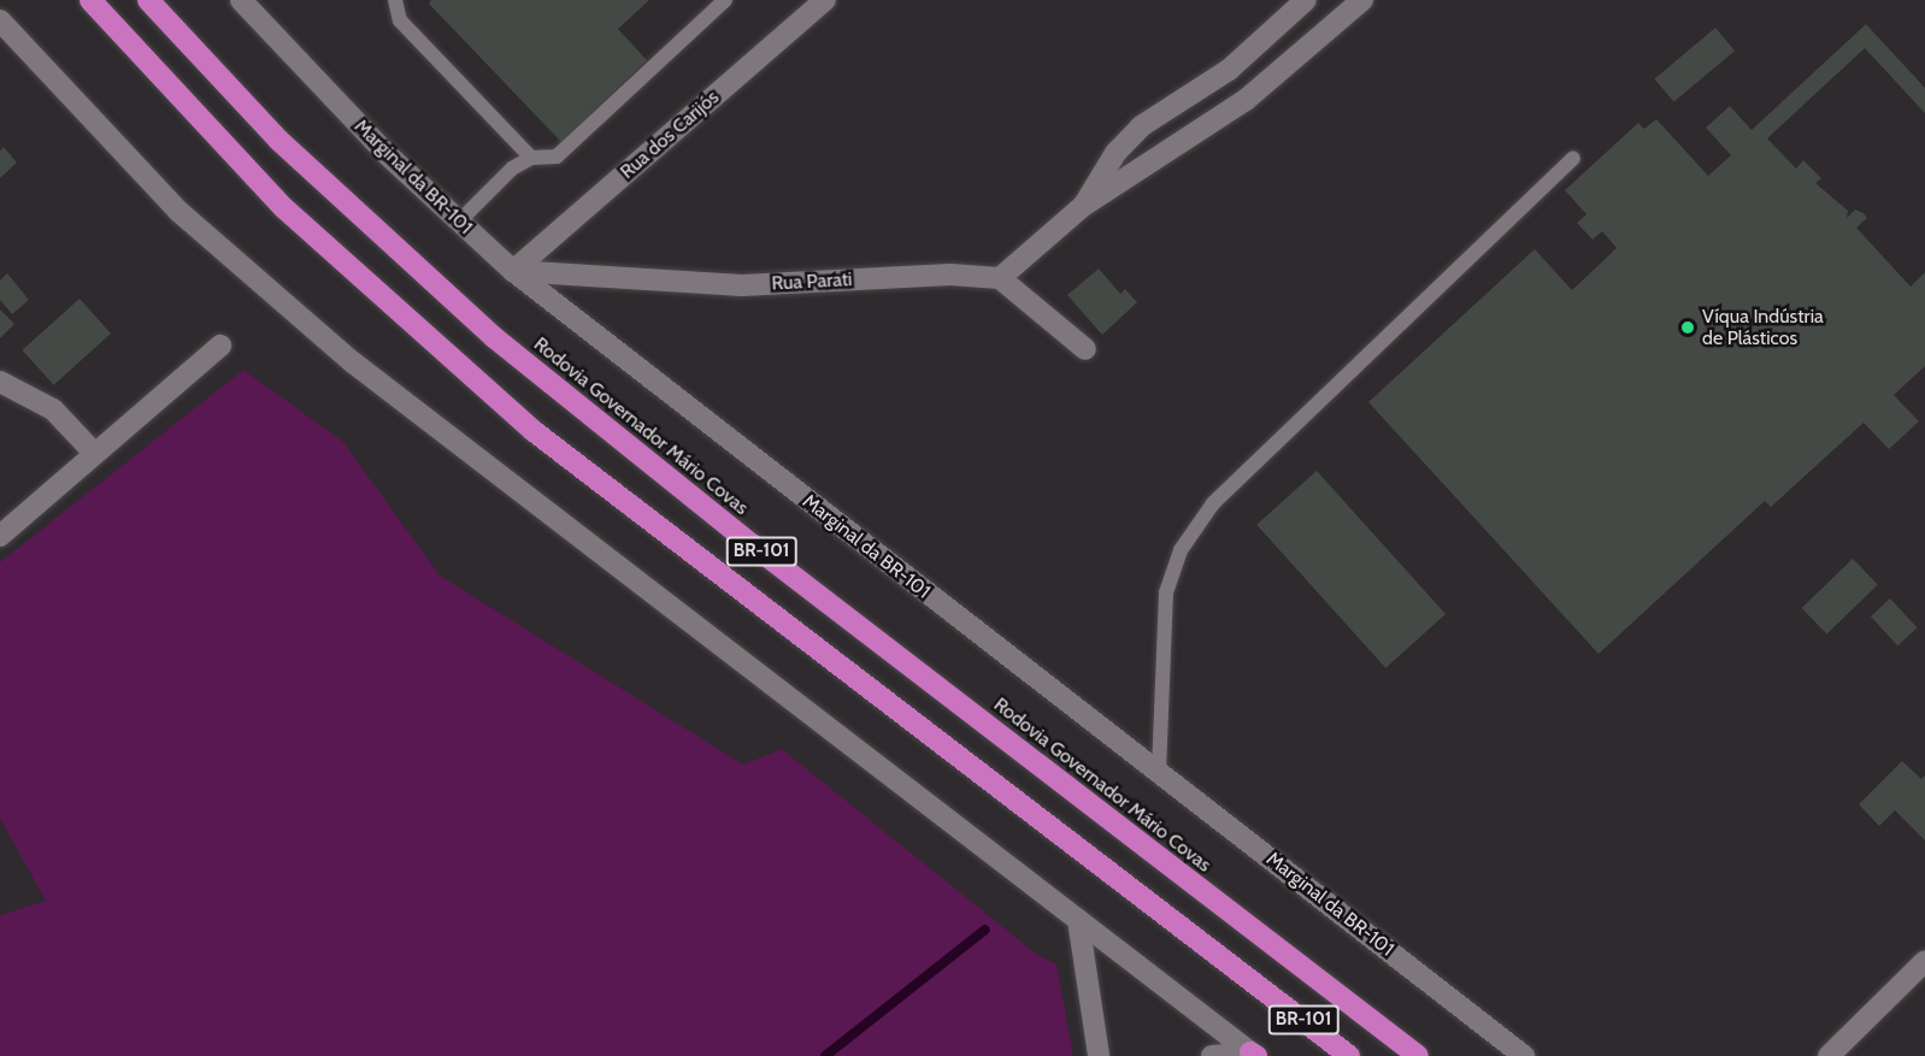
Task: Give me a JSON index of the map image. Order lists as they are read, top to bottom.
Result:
{
  "streets": {
    "highway": ["Rodovia Governador Mário Covas", "BR-101"],
    "main road": ["Rua dos Carijós", "Marginal da BR-101", "Rua Parati"]
  },
  "crossings": [
    ["Rua dos Carijós", "Marginal da BR-101"],
    ["Rua dos Carijós", "Rua Parati"],
    ["Marginal da BR-101", "Rua Parati"]
  ],
  "places": ["Víqua Indústria de Plásticos"]
}
